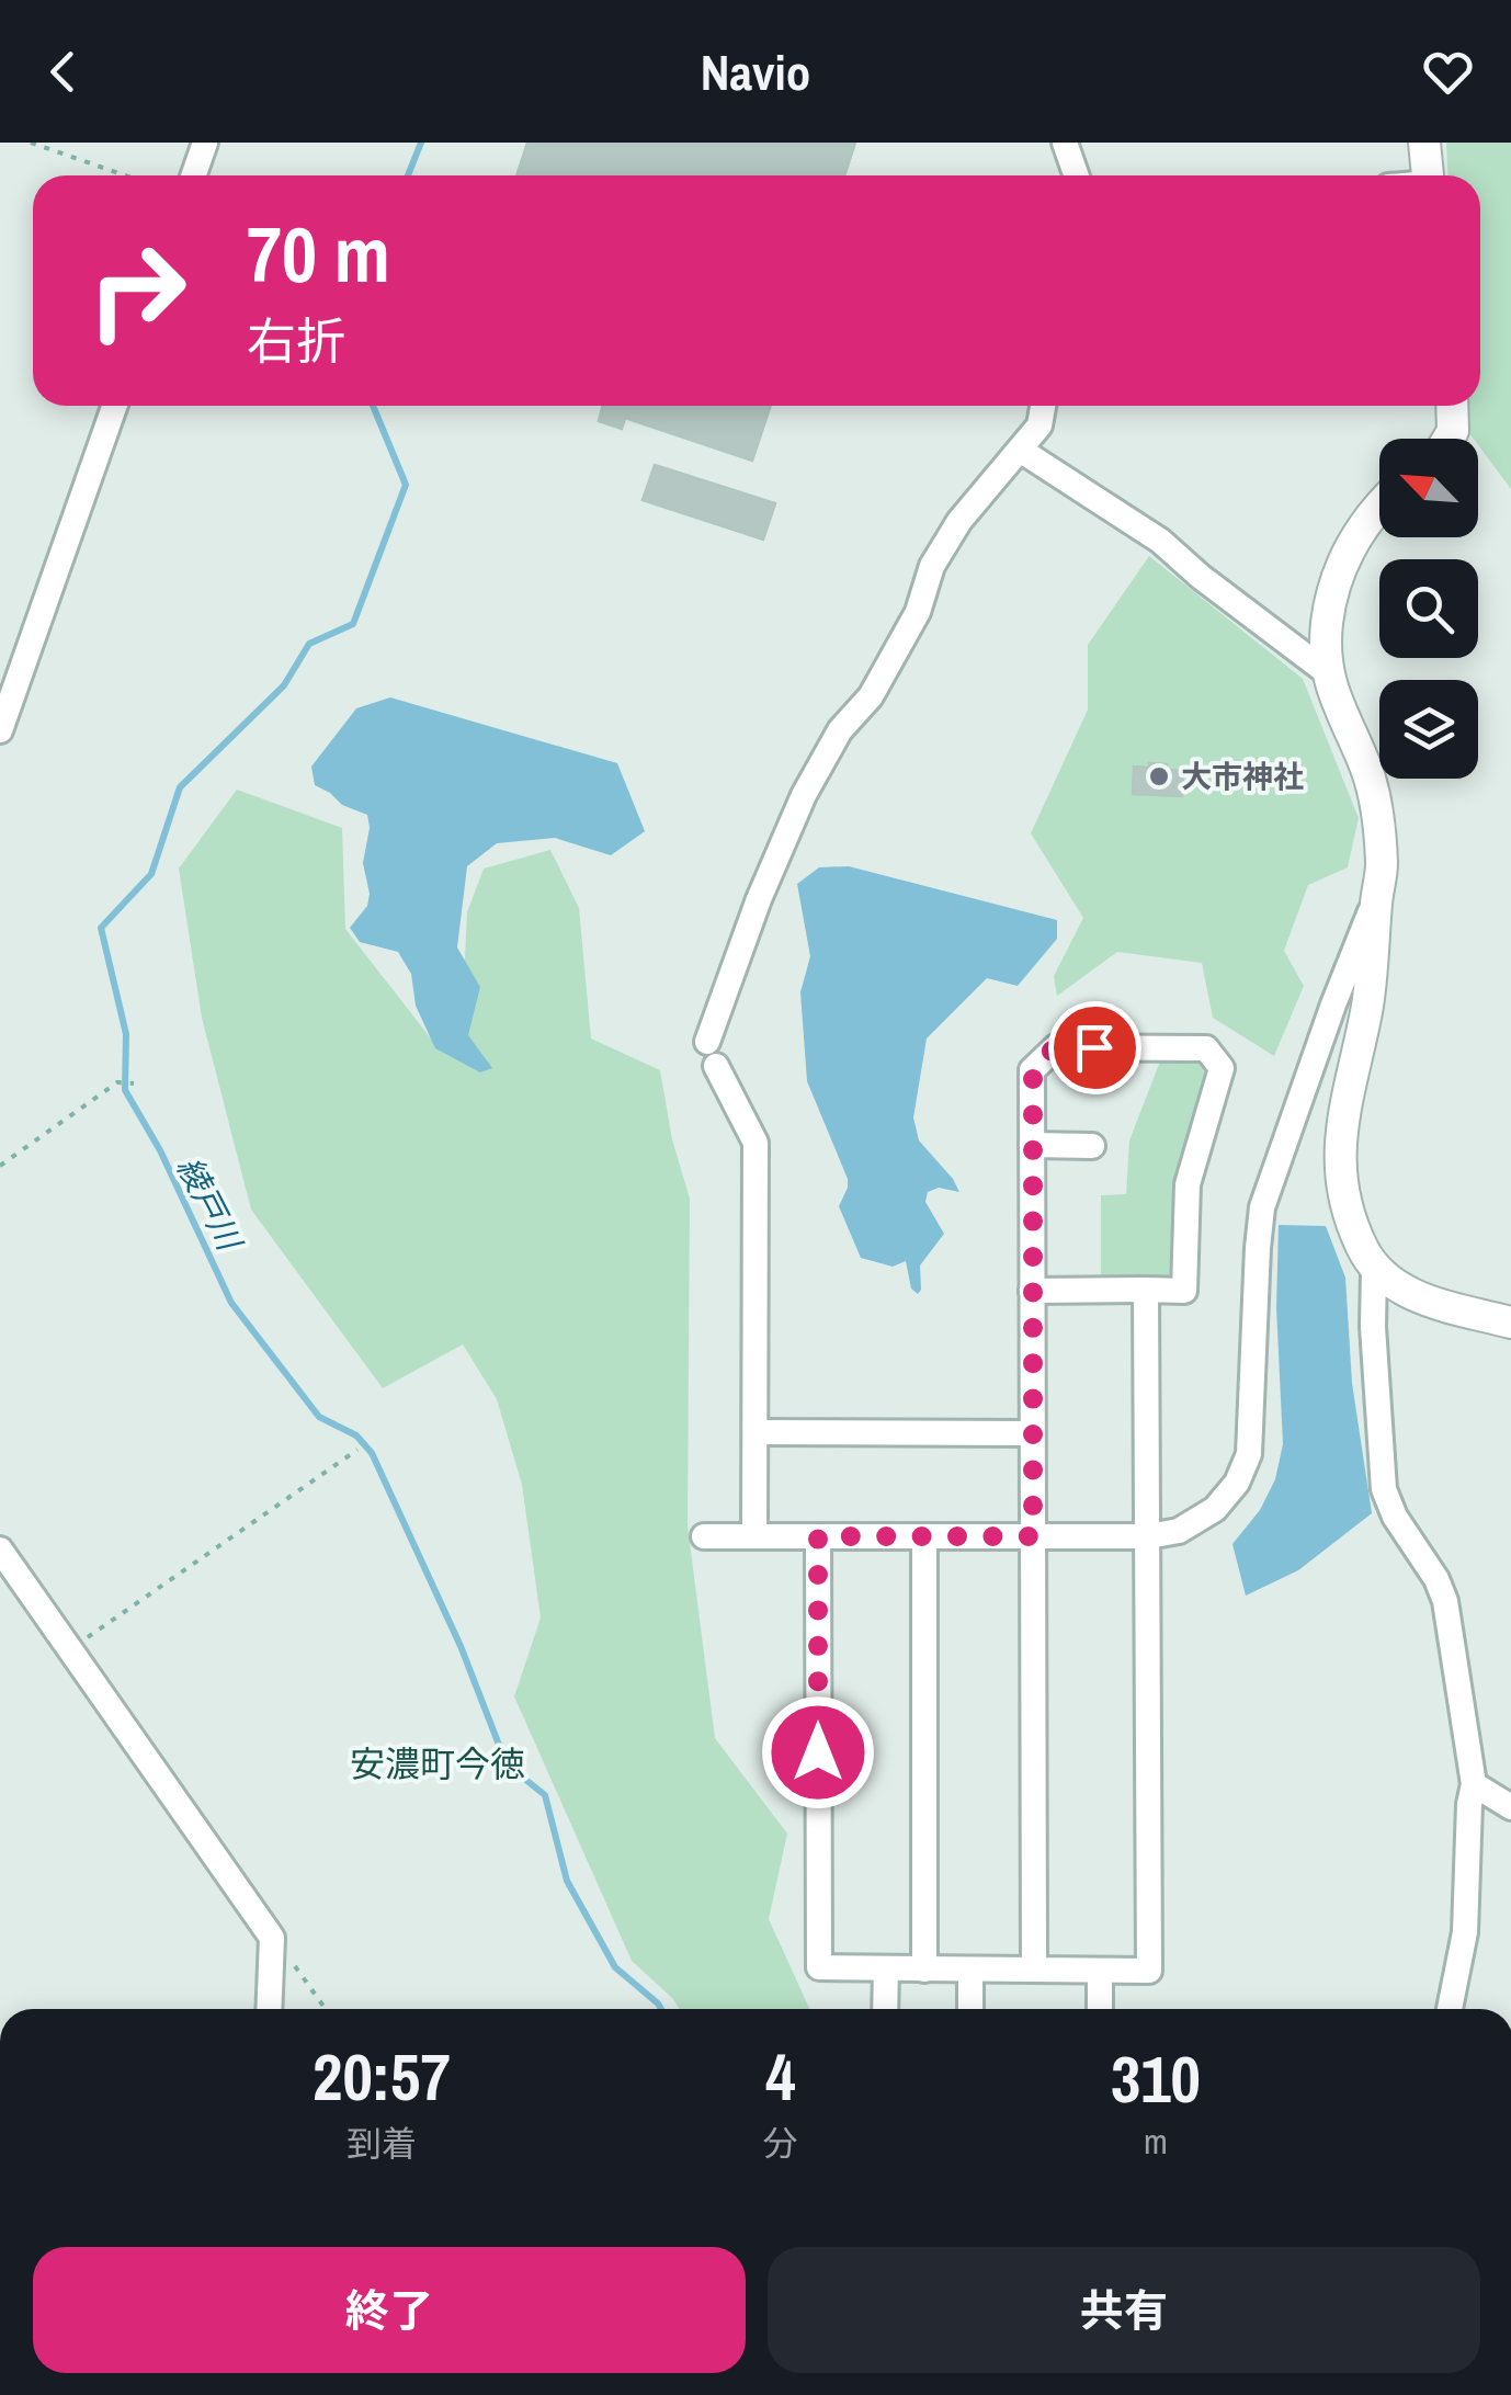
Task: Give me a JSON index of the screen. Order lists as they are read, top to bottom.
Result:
{
  "districts": ["安濃町今徳"],
  "water": ["綾戸川"],
  "places": ["大市神社"],
  "north": "top left",
  "page": {
    "header": "Navio",
    "turn": ["70 m", "右折"],
    "eta": [
      "20:57",
      "到着",
      "4",
      "分",
      "310",
      "m"
    ],
    "buttons": ["終了", "共有"]
  }
}
